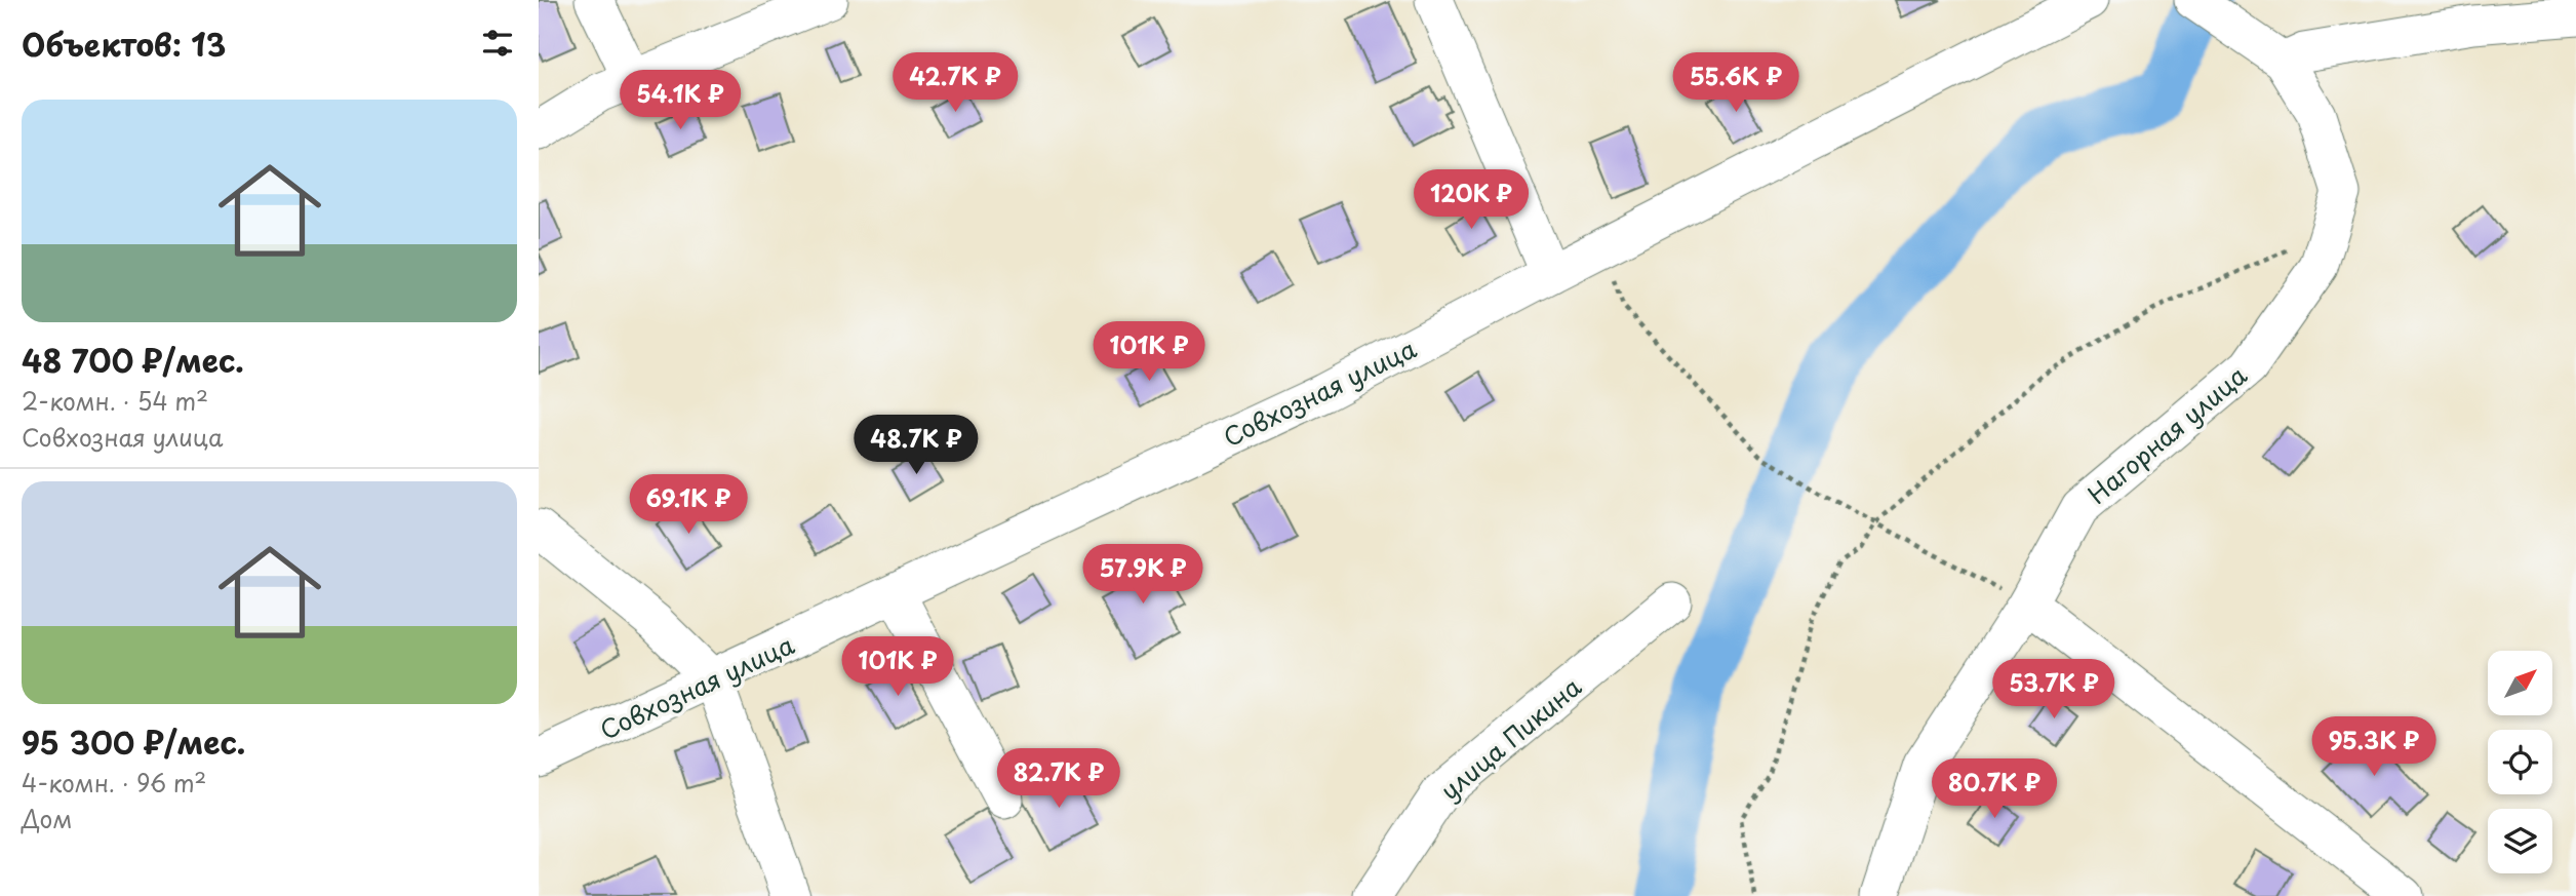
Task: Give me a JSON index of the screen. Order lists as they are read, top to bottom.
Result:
{
  "streets": {
    "street": ["Совхозная улица", "Нагорная улица", "улица Пикина"]
  },
  "north": "top right",
  "page": {
    "heading": "Объектов: 13",
    "price": [
      "42.7K ₽",
      "55.6K ₽",
      "54.1K ₽",
      "120K ₽",
      "101K ₽",
      "48.7K ₽",
      "69.1K ₽",
      "57.9K ₽",
      "101K ₽",
      "53.7K ₽",
      "95.3K ₽",
      "82.7K ₽",
      "80.7K ₽"
    ],
    "list": [
      {
        "name": "48 700 ₽/мес.",
        "note": "2-комн. · 54 m² · Совхозная улица"
      },
      {
        "name": "95 300 ₽/мес.",
        "note": "4-комн. · 96 m² · Дом"
      }
    ]
  }
}
